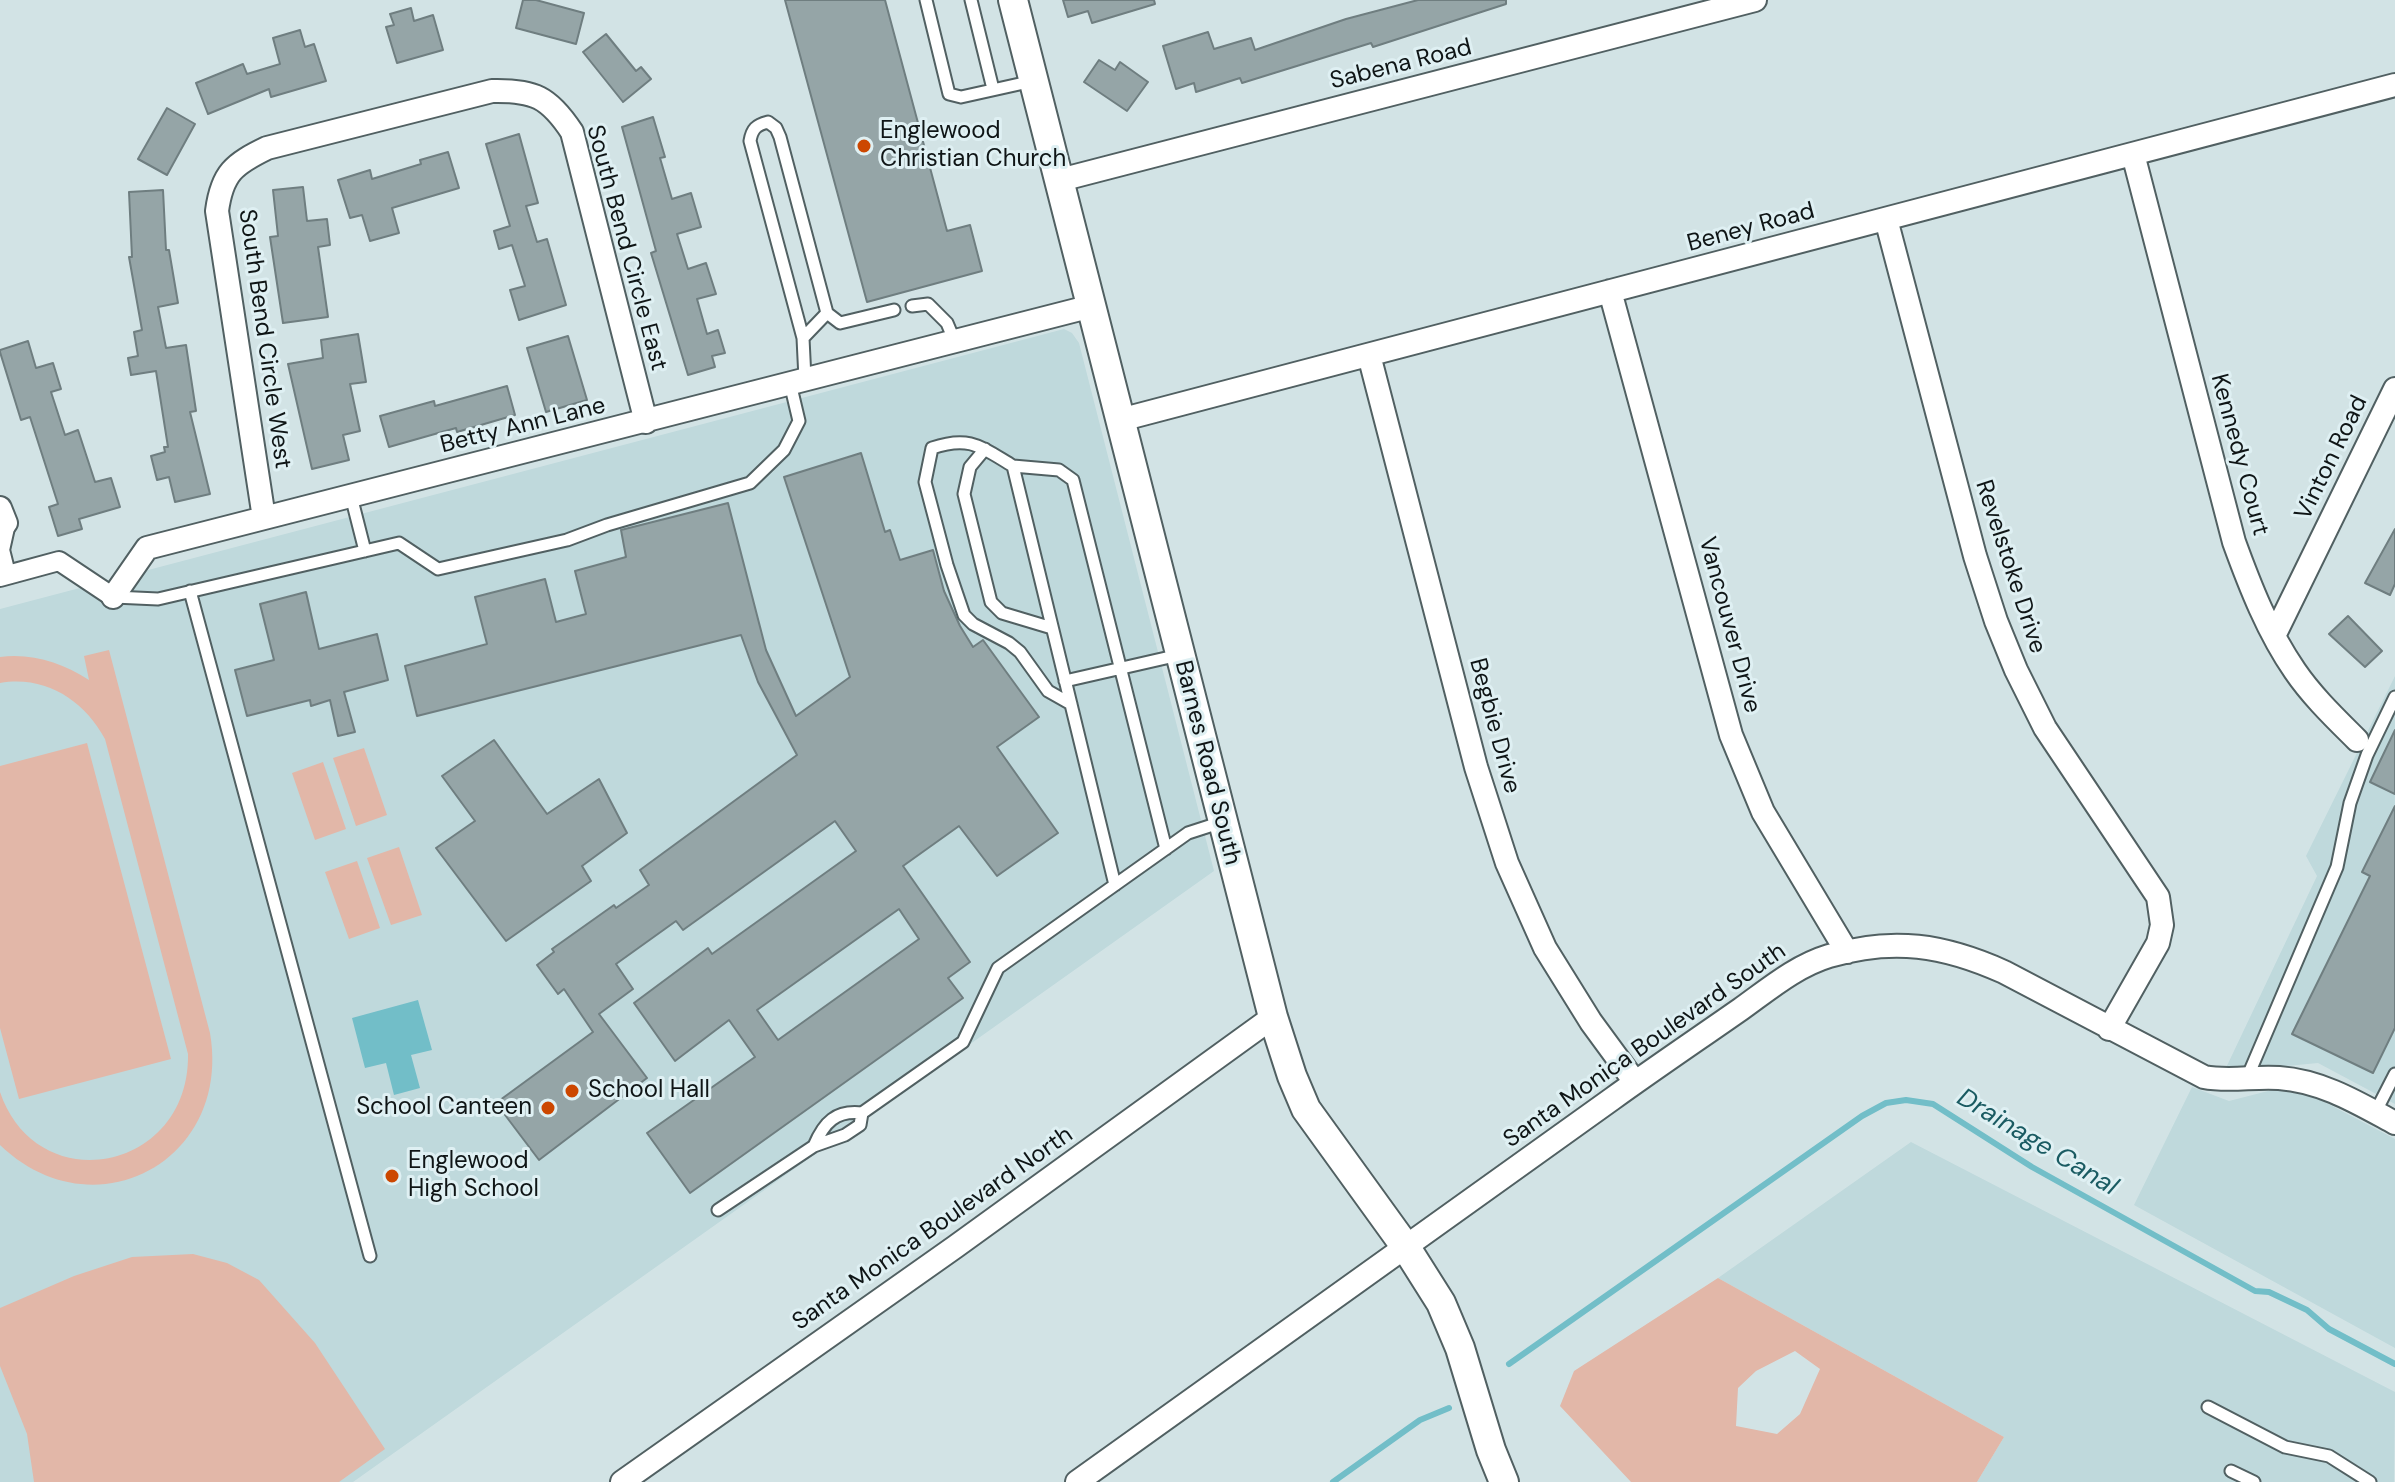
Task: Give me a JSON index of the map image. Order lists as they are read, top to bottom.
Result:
{
  "streets": {
    "street": [
      "Sabena Road",
      "Beney Road",
      "South Bend Circle East",
      "South Bend Circle West",
      "Betty Ann Lane",
      "Kennedy Court",
      "Vinton Road",
      "Revelstoke Drive",
      "Vancouver Drive",
      "Begbie Drive",
      "Barnes Road South",
      "Santa Monica Boulevard South",
      "Santa Monica Boulevard North"
    ]
  },
  "crossings": [
    ["Sabena Road", "Barnes Road South"],
    ["Beney Road", "Kennedy Court"],
    ["Beney Road", "Revelstoke Drive"],
    ["Beney Road", "Vancouver Drive"],
    ["Beney Road", "Begbie Drive"],
    ["Beney Road", "Barnes Road South"],
    ["South Bend Circle East", "South Bend Circle West"],
    ["South Bend Circle East", "Betty Ann Lane"],
    ["South Bend Circle West", "Betty Ann Lane"],
    ["Betty Ann Lane", "Barnes Road South"],
    ["Kennedy Court", "Vinton Road"],
    ["Revelstoke Drive", "Santa Monica Boulevard South"],
    ["Vancouver Drive", "Santa Monica Boulevard South"],
    ["Begbie Drive", "Santa Monica Boulevard South"],
    ["Barnes Road South", "Santa Monica Boulevard South"],
    ["Barnes Road South", "Santa Monica Boulevard North"]
  ],
  "water": ["Drainage Canal"],
  "places": [
    "Englewood Christian Church",
    "School Hall",
    "School Canteen",
    "Englewood High School"
  ]
}
